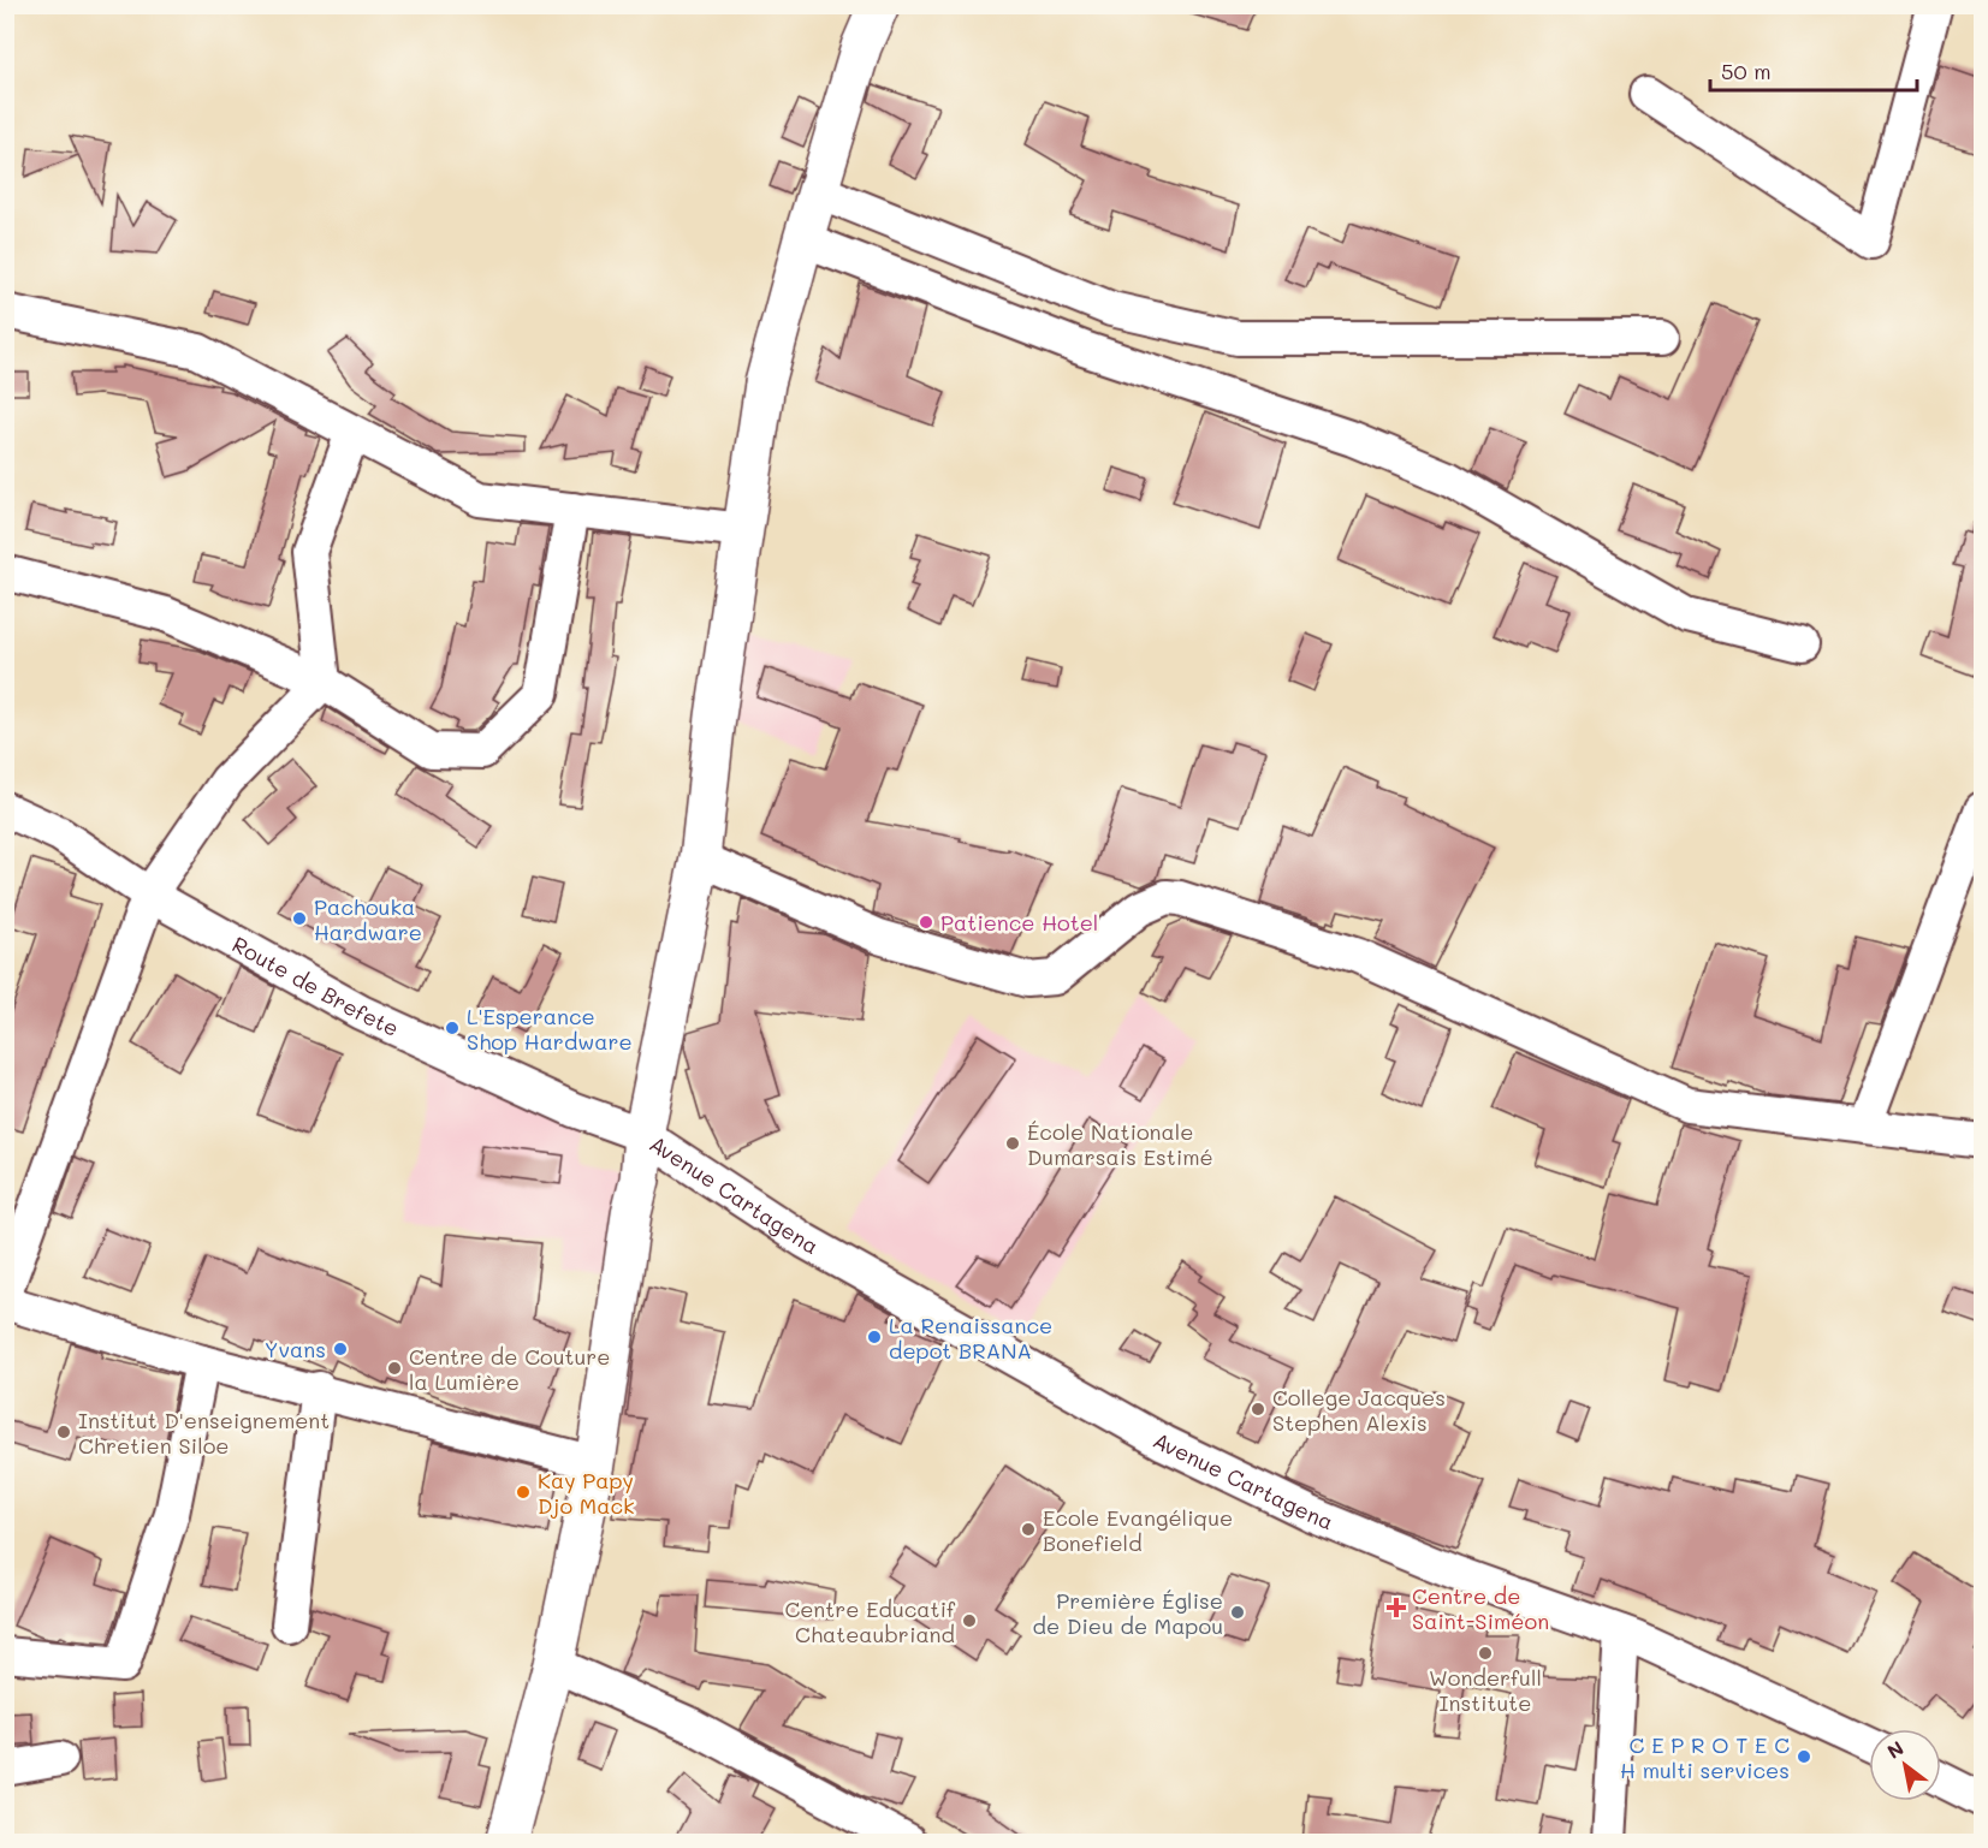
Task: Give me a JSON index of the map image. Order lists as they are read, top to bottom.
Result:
{
  "streets": {
    "street": ["Route de Brefete", "Avenue Cartagena"]
  },
  "crossings": [
    ["Route de Brefete", "Avenue Cartagena"]
  ],
  "places": {
    "other": [
      "Pachouka Hardware",
      "Patience Hotel",
      "L'Esperance Shop Hardware",
      "École Nationale Dumarsais Estimé",
      "La Renaissance depot BRANA",
      "Yvans",
      "Centre de Couture la Lumière",
      "College Jacques Stephen Alexis",
      "Institut D'enseignement Chretien Siloe",
      "Kay Papy Djo Mack",
      "Ecole Evangélique Bonefield",
      "Première Église de Dieu de Mapou",
      "Centre Educatif Chateaubriand",
      "Wonderfull Institute",
      "C E P R O T E C H multi services"
    ],
    "health": ["Centre de Saint-Siméon"]
  },
  "scale_bar": "50 m",
  "north": "top left"
}
